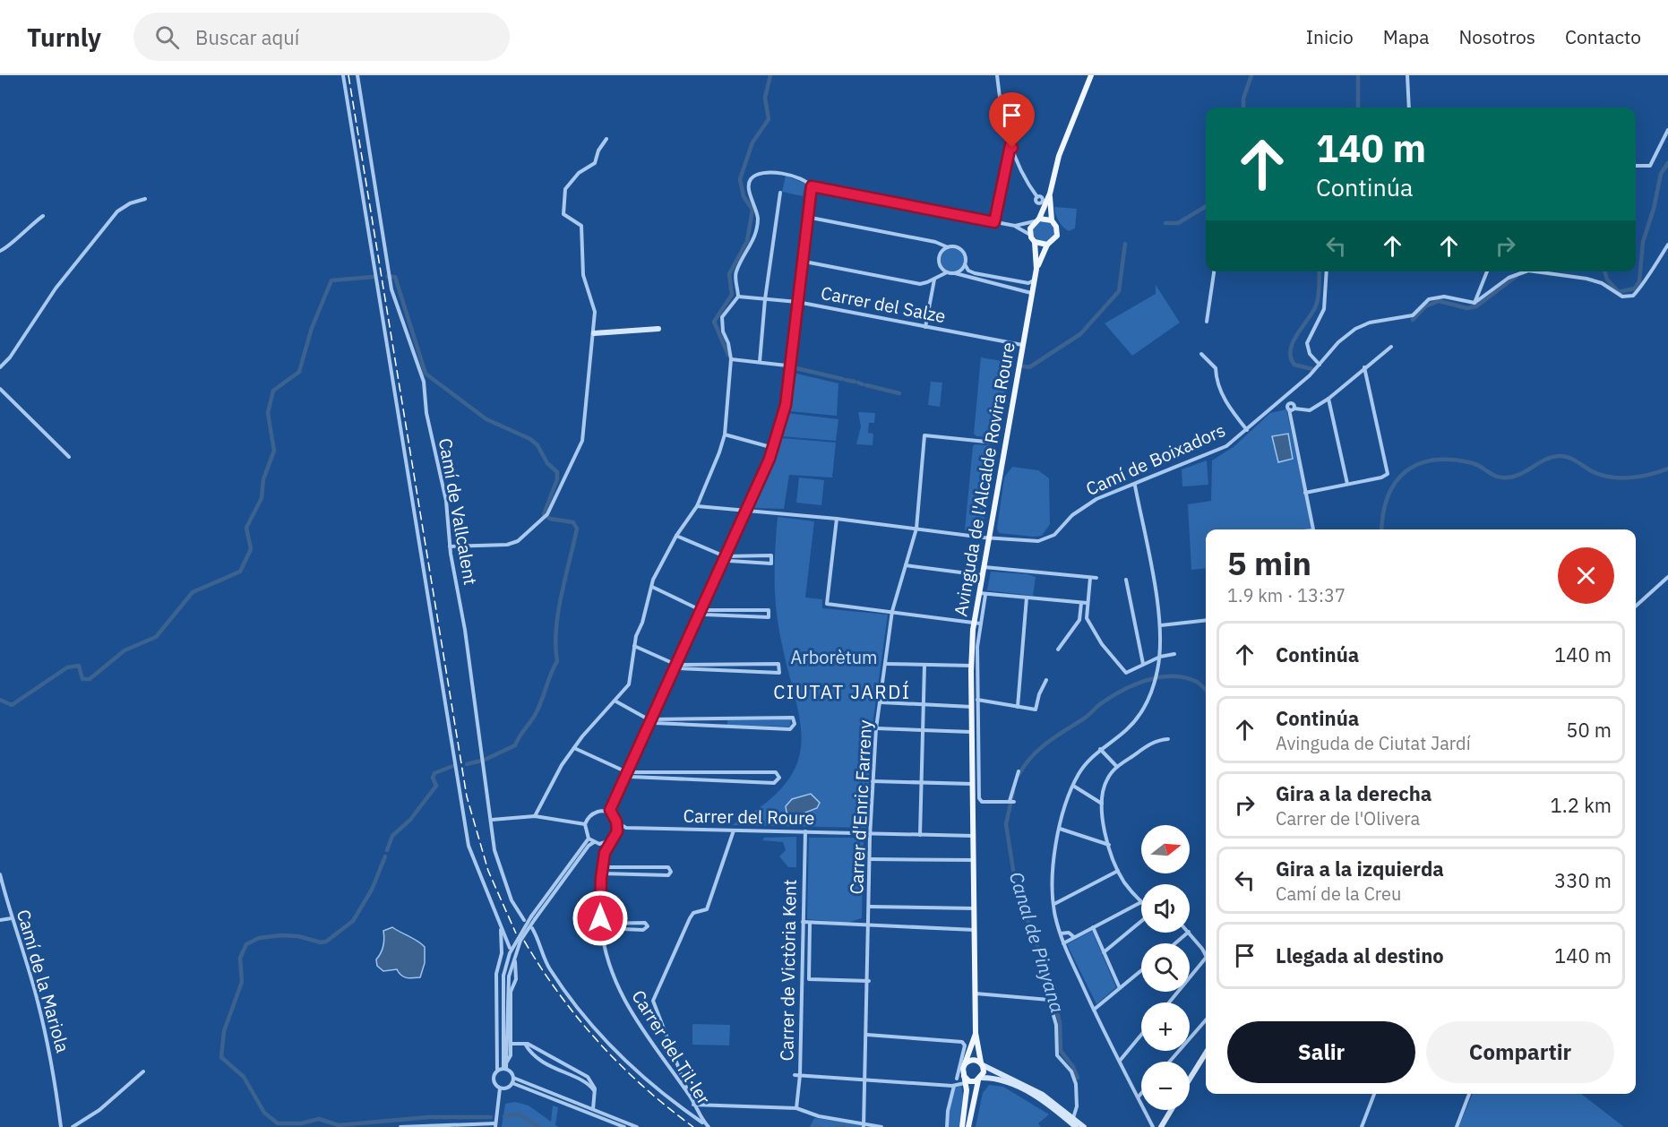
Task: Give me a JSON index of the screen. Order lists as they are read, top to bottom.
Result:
{
  "streets": {
    "main road": ["Avinguda de l'Alcalde Rovira Roure"],
    "street": [
      "Carrer del Salze",
      "Camí de Boixadors",
      "Camí de Vallcalent",
      "Carrer d'Enric Farreny",
      "Carrer del Roure",
      "Carrer de Victòria Kent",
      "Camí de la Mariola",
      "Carrer del Til·ler"
    ]
  },
  "crossings": [
    ["Carrer del Salze", "Avinguda de l'Alcalde Rovira Roure"],
    ["Camí de Boixadors", "Avinguda de l'Alcalde Rovira Roure"],
    ["Camí de Boixadors", "Carrer d'Enric Farreny"],
    ["Avinguda de l'Alcalde Rovira Roure", "Carrer del Roure"],
    ["Carrer d'Enric Farreny", "Carrer del Roure"],
    ["Carrer d'Enric Farreny", "Carrer de Victòria Kent"],
    ["Carrer del Roure", "Carrer de Victòria Kent"],
    ["Carrer del Roure", "Carrer del Til·ler"]
  ],
  "districts": ["CIUTAT JARDÍ"],
  "water": ["Canal de Pinyana"],
  "parks": ["Arborètum"],
  "north": "right",
  "page": {
    "header": "Turnly",
    "search": "Buscar aquí",
    "nav": [
      "Inicio",
      "Mapa",
      "Nosotros",
      "Contacto"
    ],
    "turn": ["140 m", "Continúa"],
    "heading": ["5 min", "1.9 km · 13:37"],
    "list": [
      {
        "name": "Continúa",
        "value": "140 m"
      },
      {
        "name": "Continúa",
        "note": "Avinguda de Ciutat Jardí",
        "value": "50 m"
      },
      {
        "name": "Gira a la derecha",
        "note": "Carrer de l'Olivera",
        "value": "1.2 km"
      },
      {
        "name": "Gira a la izquierda",
        "note": "Camí de la Creu",
        "value": "330 m"
      },
      {
        "name": "Llegada al destino",
        "value": "140 m"
      }
    ],
    "map_buttons": ["+", "−"],
    "buttons": ["Salir", "Compartir"]
  }
}
